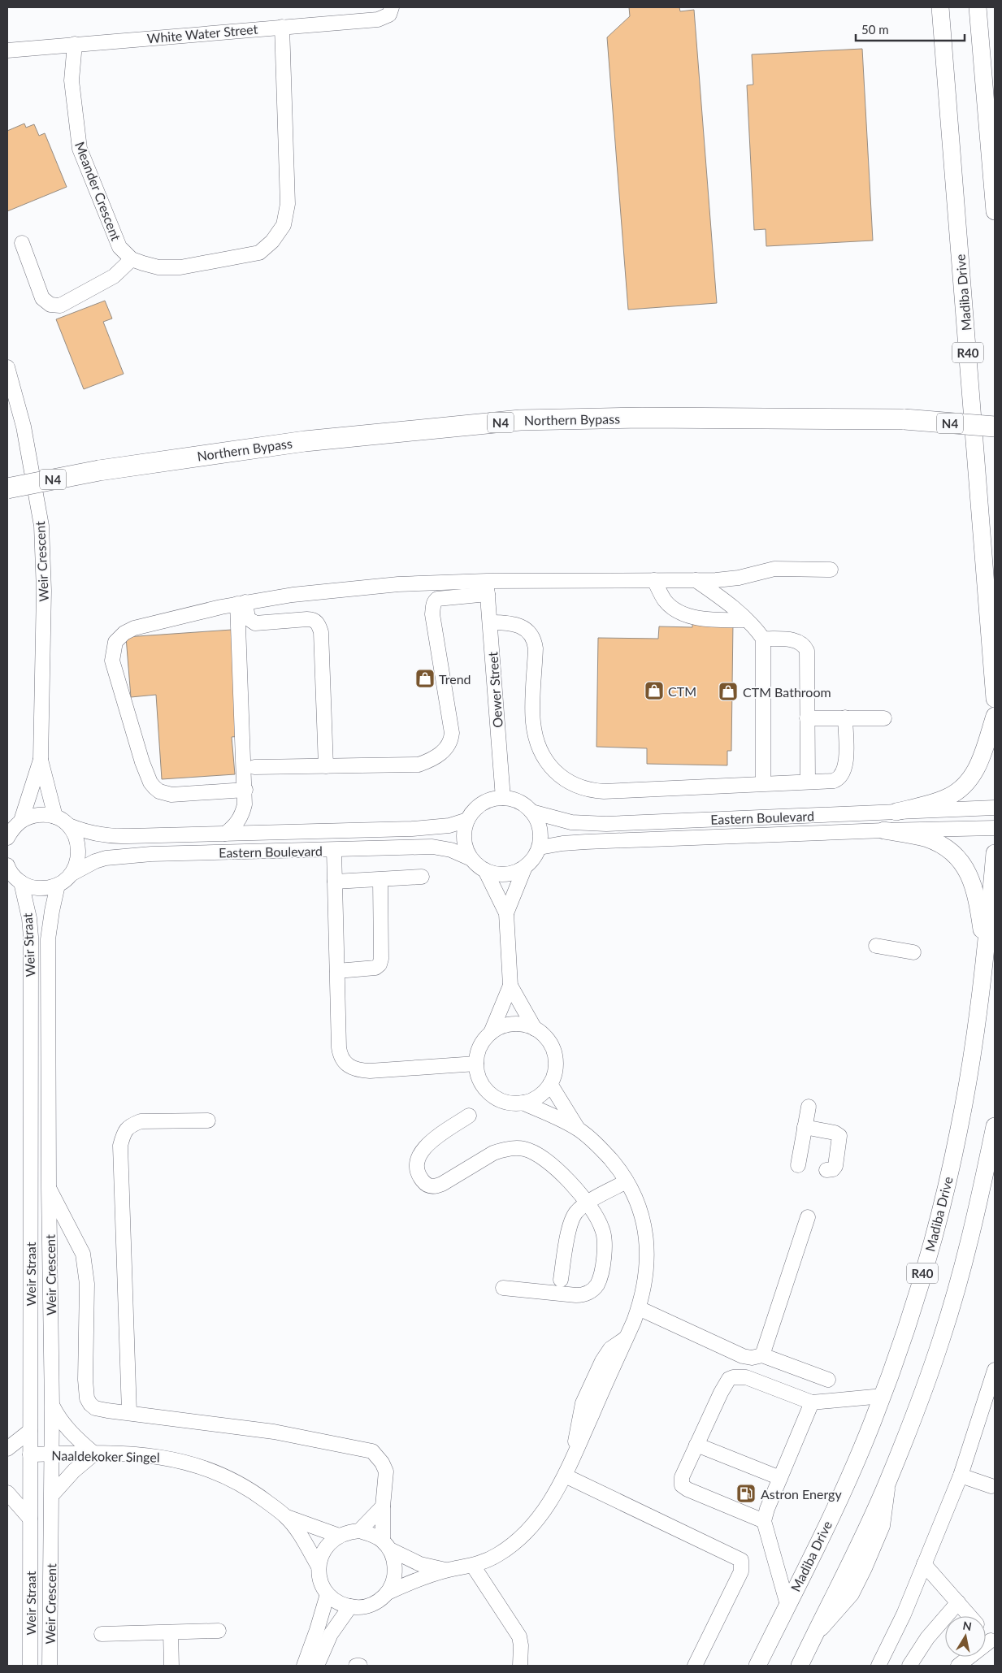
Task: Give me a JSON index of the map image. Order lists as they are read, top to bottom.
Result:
{
  "streets": {
    "highway": ["Northern Bypass", "N4"],
    "main road": ["Madiba Drive", "R40"],
    "street": [
      "White Water Street",
      "Meander Crescent",
      "Weir Crescent",
      "Oewer Street",
      "Eastern Boulevard",
      "Weir Straat",
      "Naaldekoker Singel"
    ]
  },
  "crossings": [
    ["White Water Street", "Meander Crescent"],
    ["Weir Crescent", "Eastern Boulevard"],
    ["Weir Crescent", "Naaldekoker Singel"],
    ["Oewer Street", "Eastern Boulevard"],
    ["Weir Straat", "Naaldekoker Singel"]
  ],
  "places": {
    "shop": ["Trend", "CTM", "CTM Bathroom"],
    "fuel station": ["Astron Energy"]
  },
  "scale_bar": "50 m",
  "north": "top"
}
